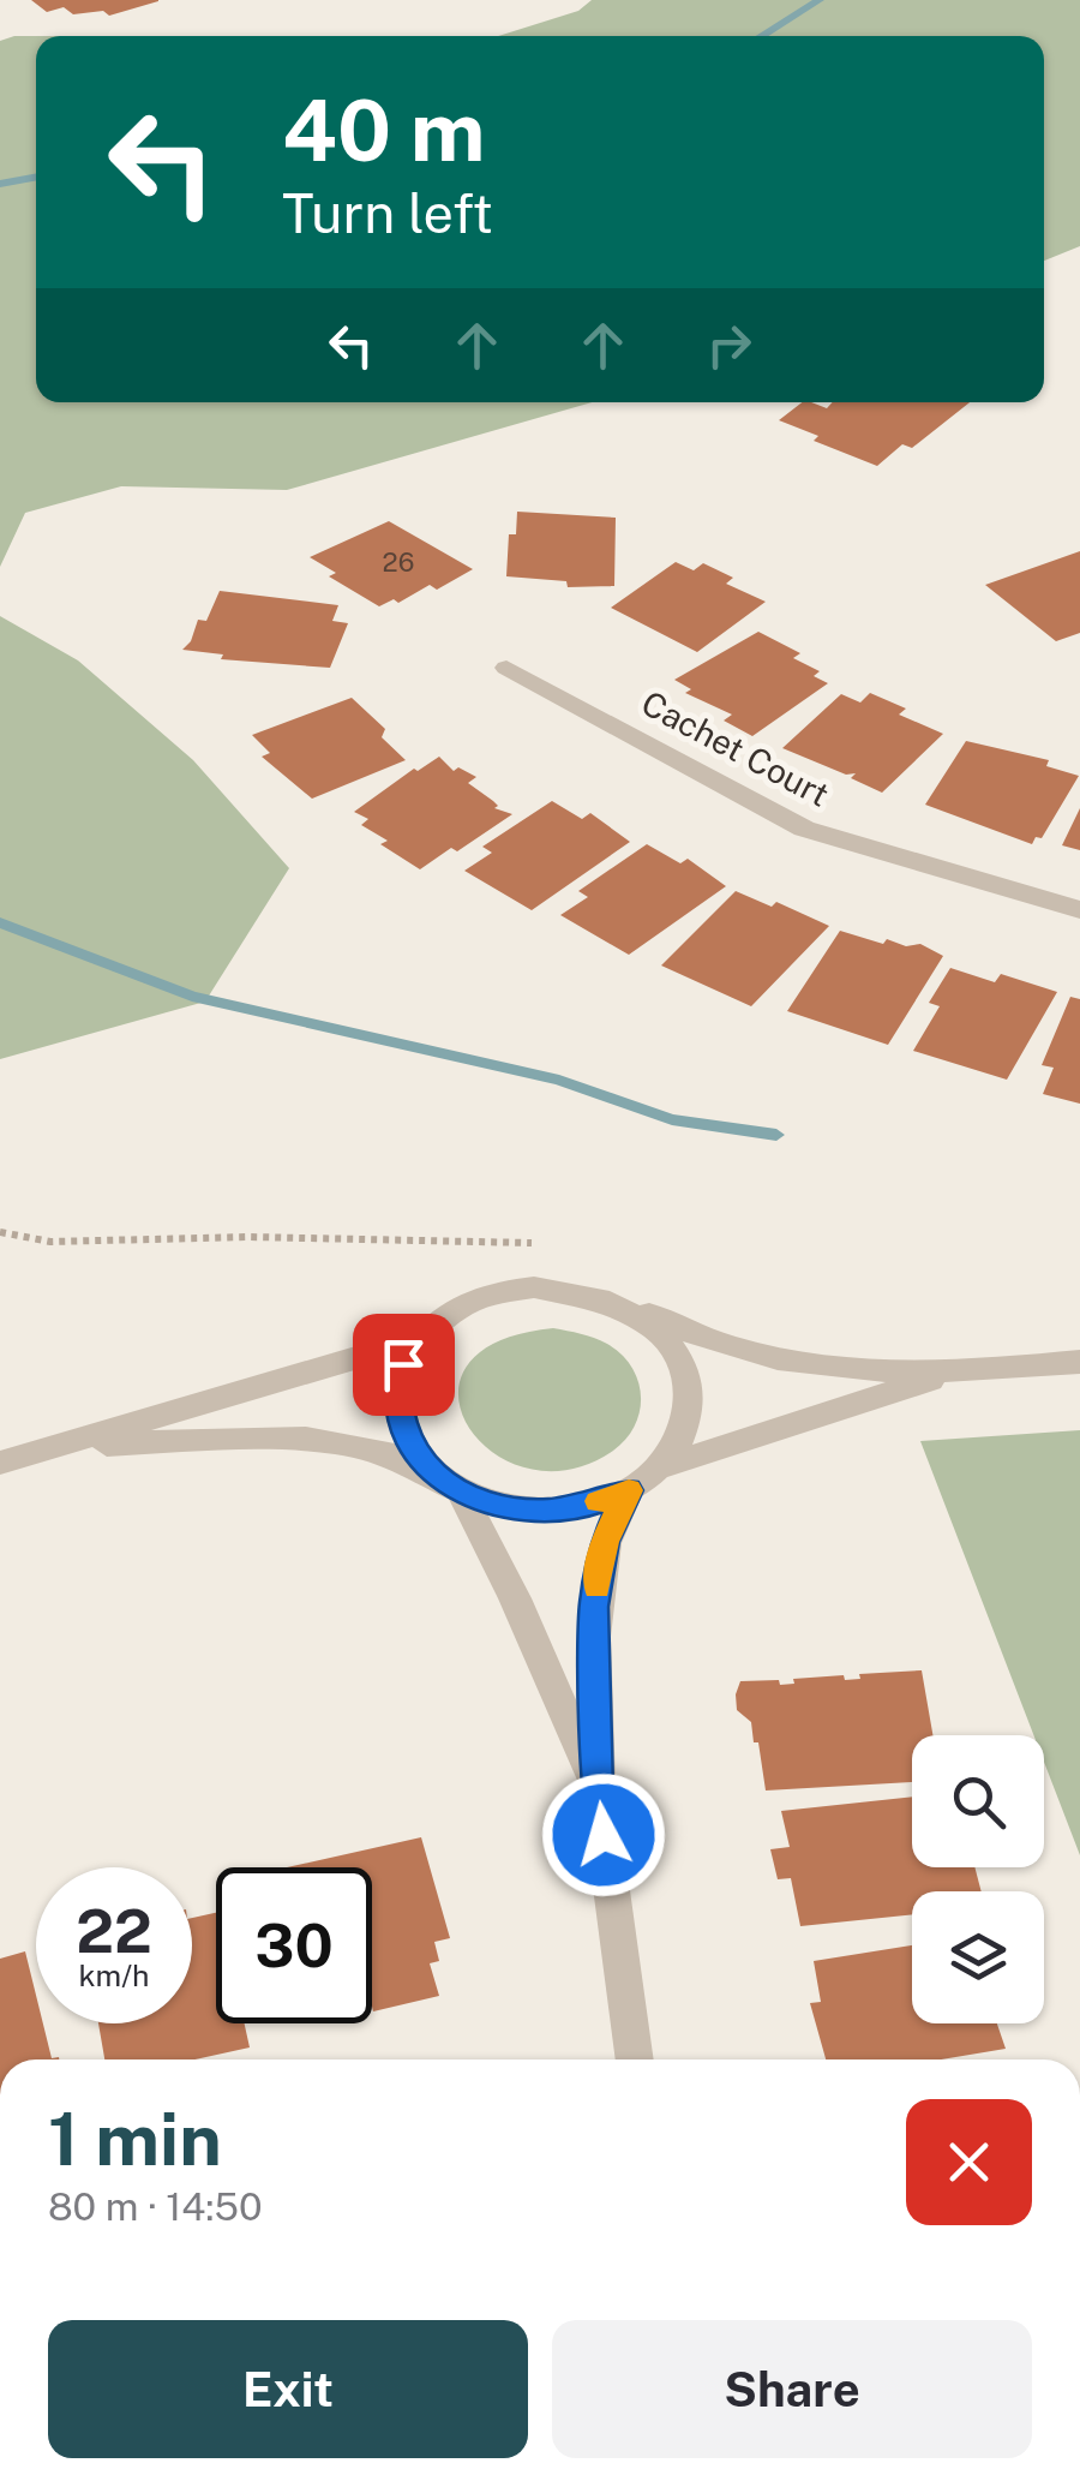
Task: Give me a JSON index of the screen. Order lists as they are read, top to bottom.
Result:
{
  "streets": {
    "street": ["Cachet Court"]
  },
  "house_numbers": ["26"],
  "page": {
    "turn": ["40 m", "Turn left"],
    "speed": "22 km/h",
    "limit": "30",
    "heading": ["1 min", "80 m · 14:50"],
    "buttons": ["Exit", "Share"]
  }
}
